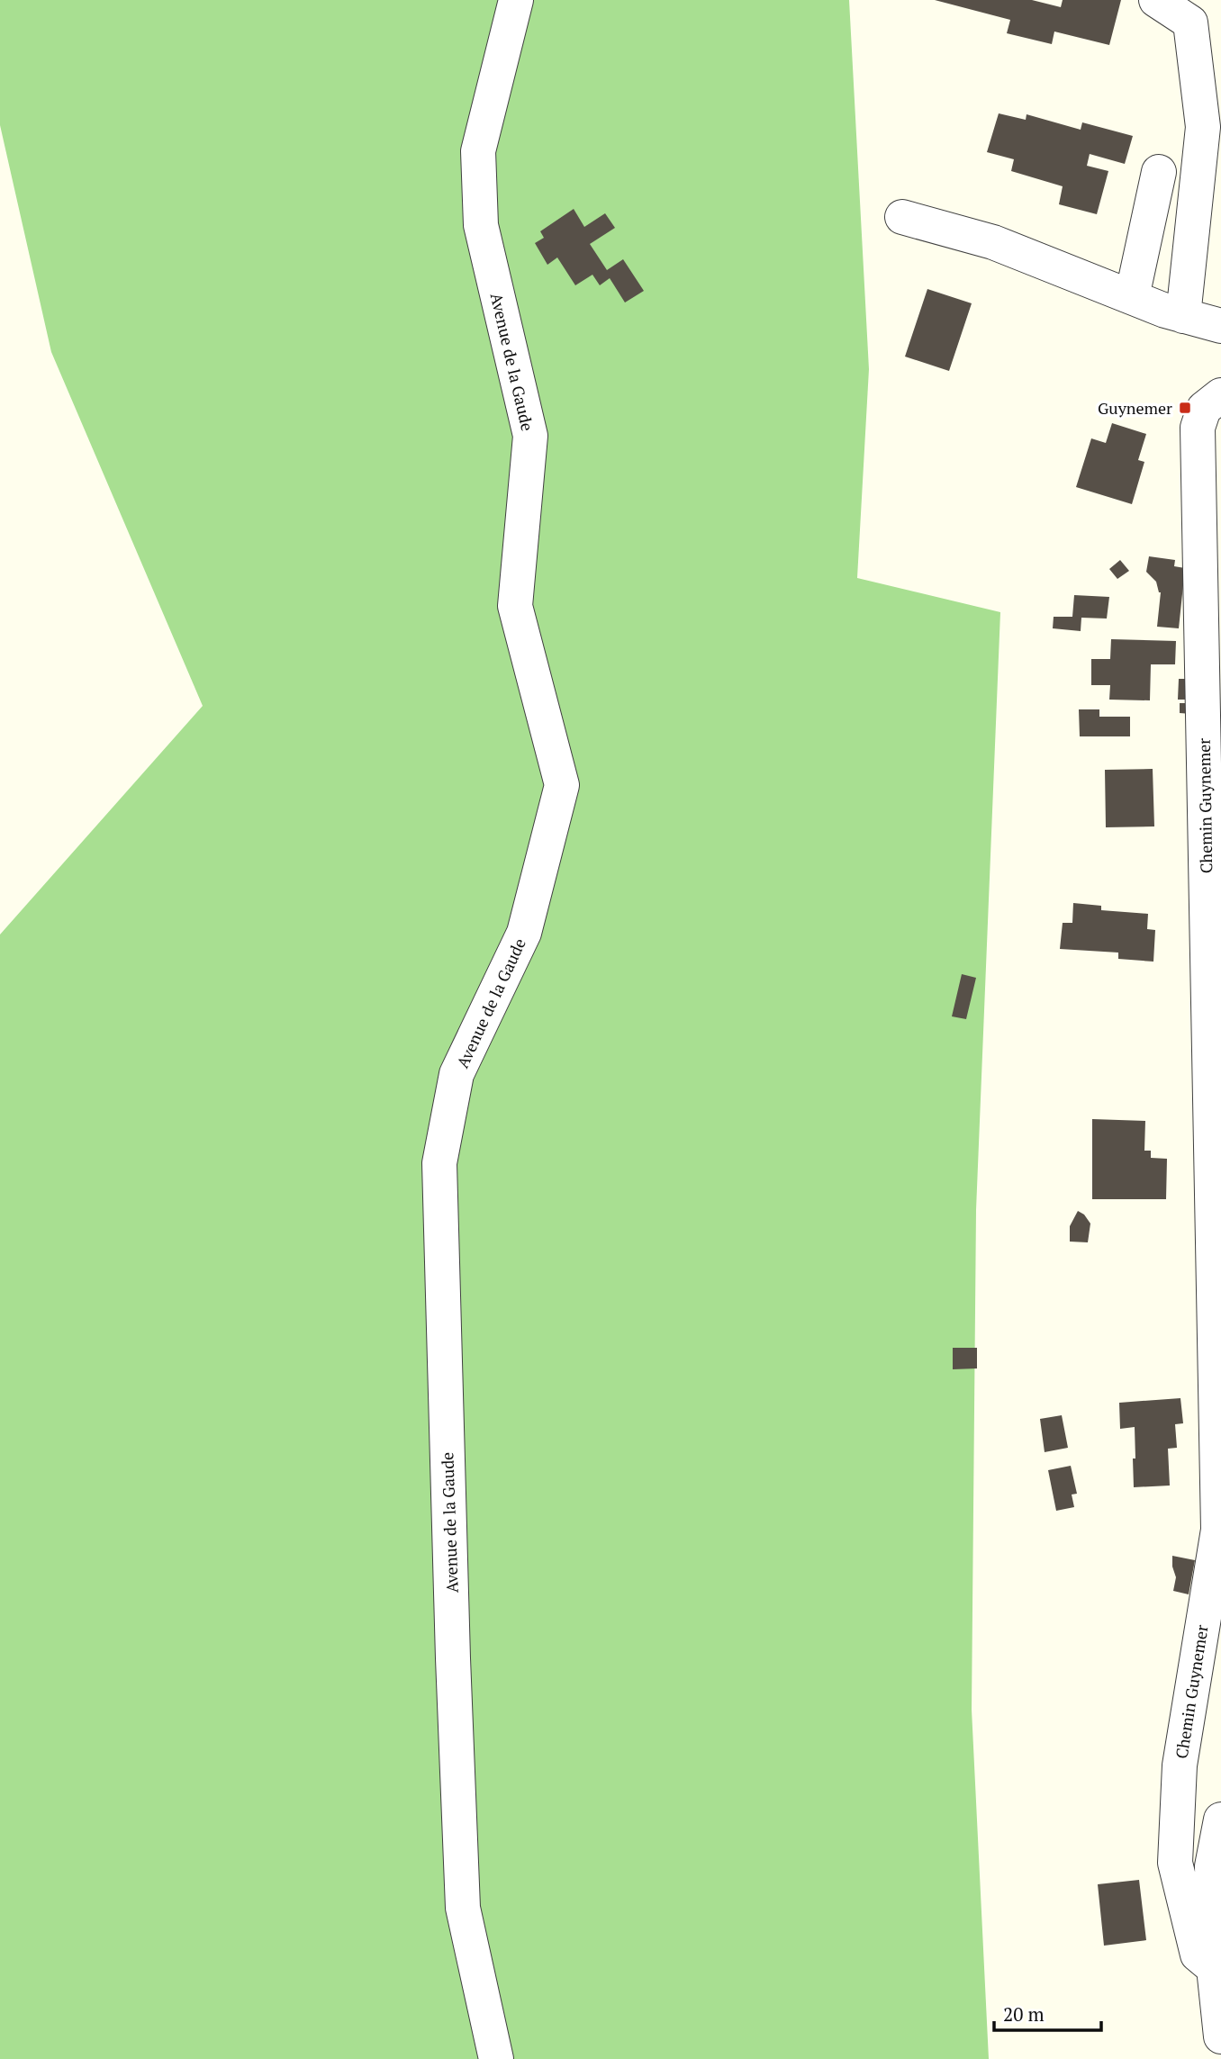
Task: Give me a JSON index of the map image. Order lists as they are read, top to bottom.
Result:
{
  "streets": {
    "street": ["Avenue de la Gaude", "Chemin Guynemer"]
  },
  "places": {
    "transit": ["Guynemer"]
  },
  "scale_bar": "20 m"
}
